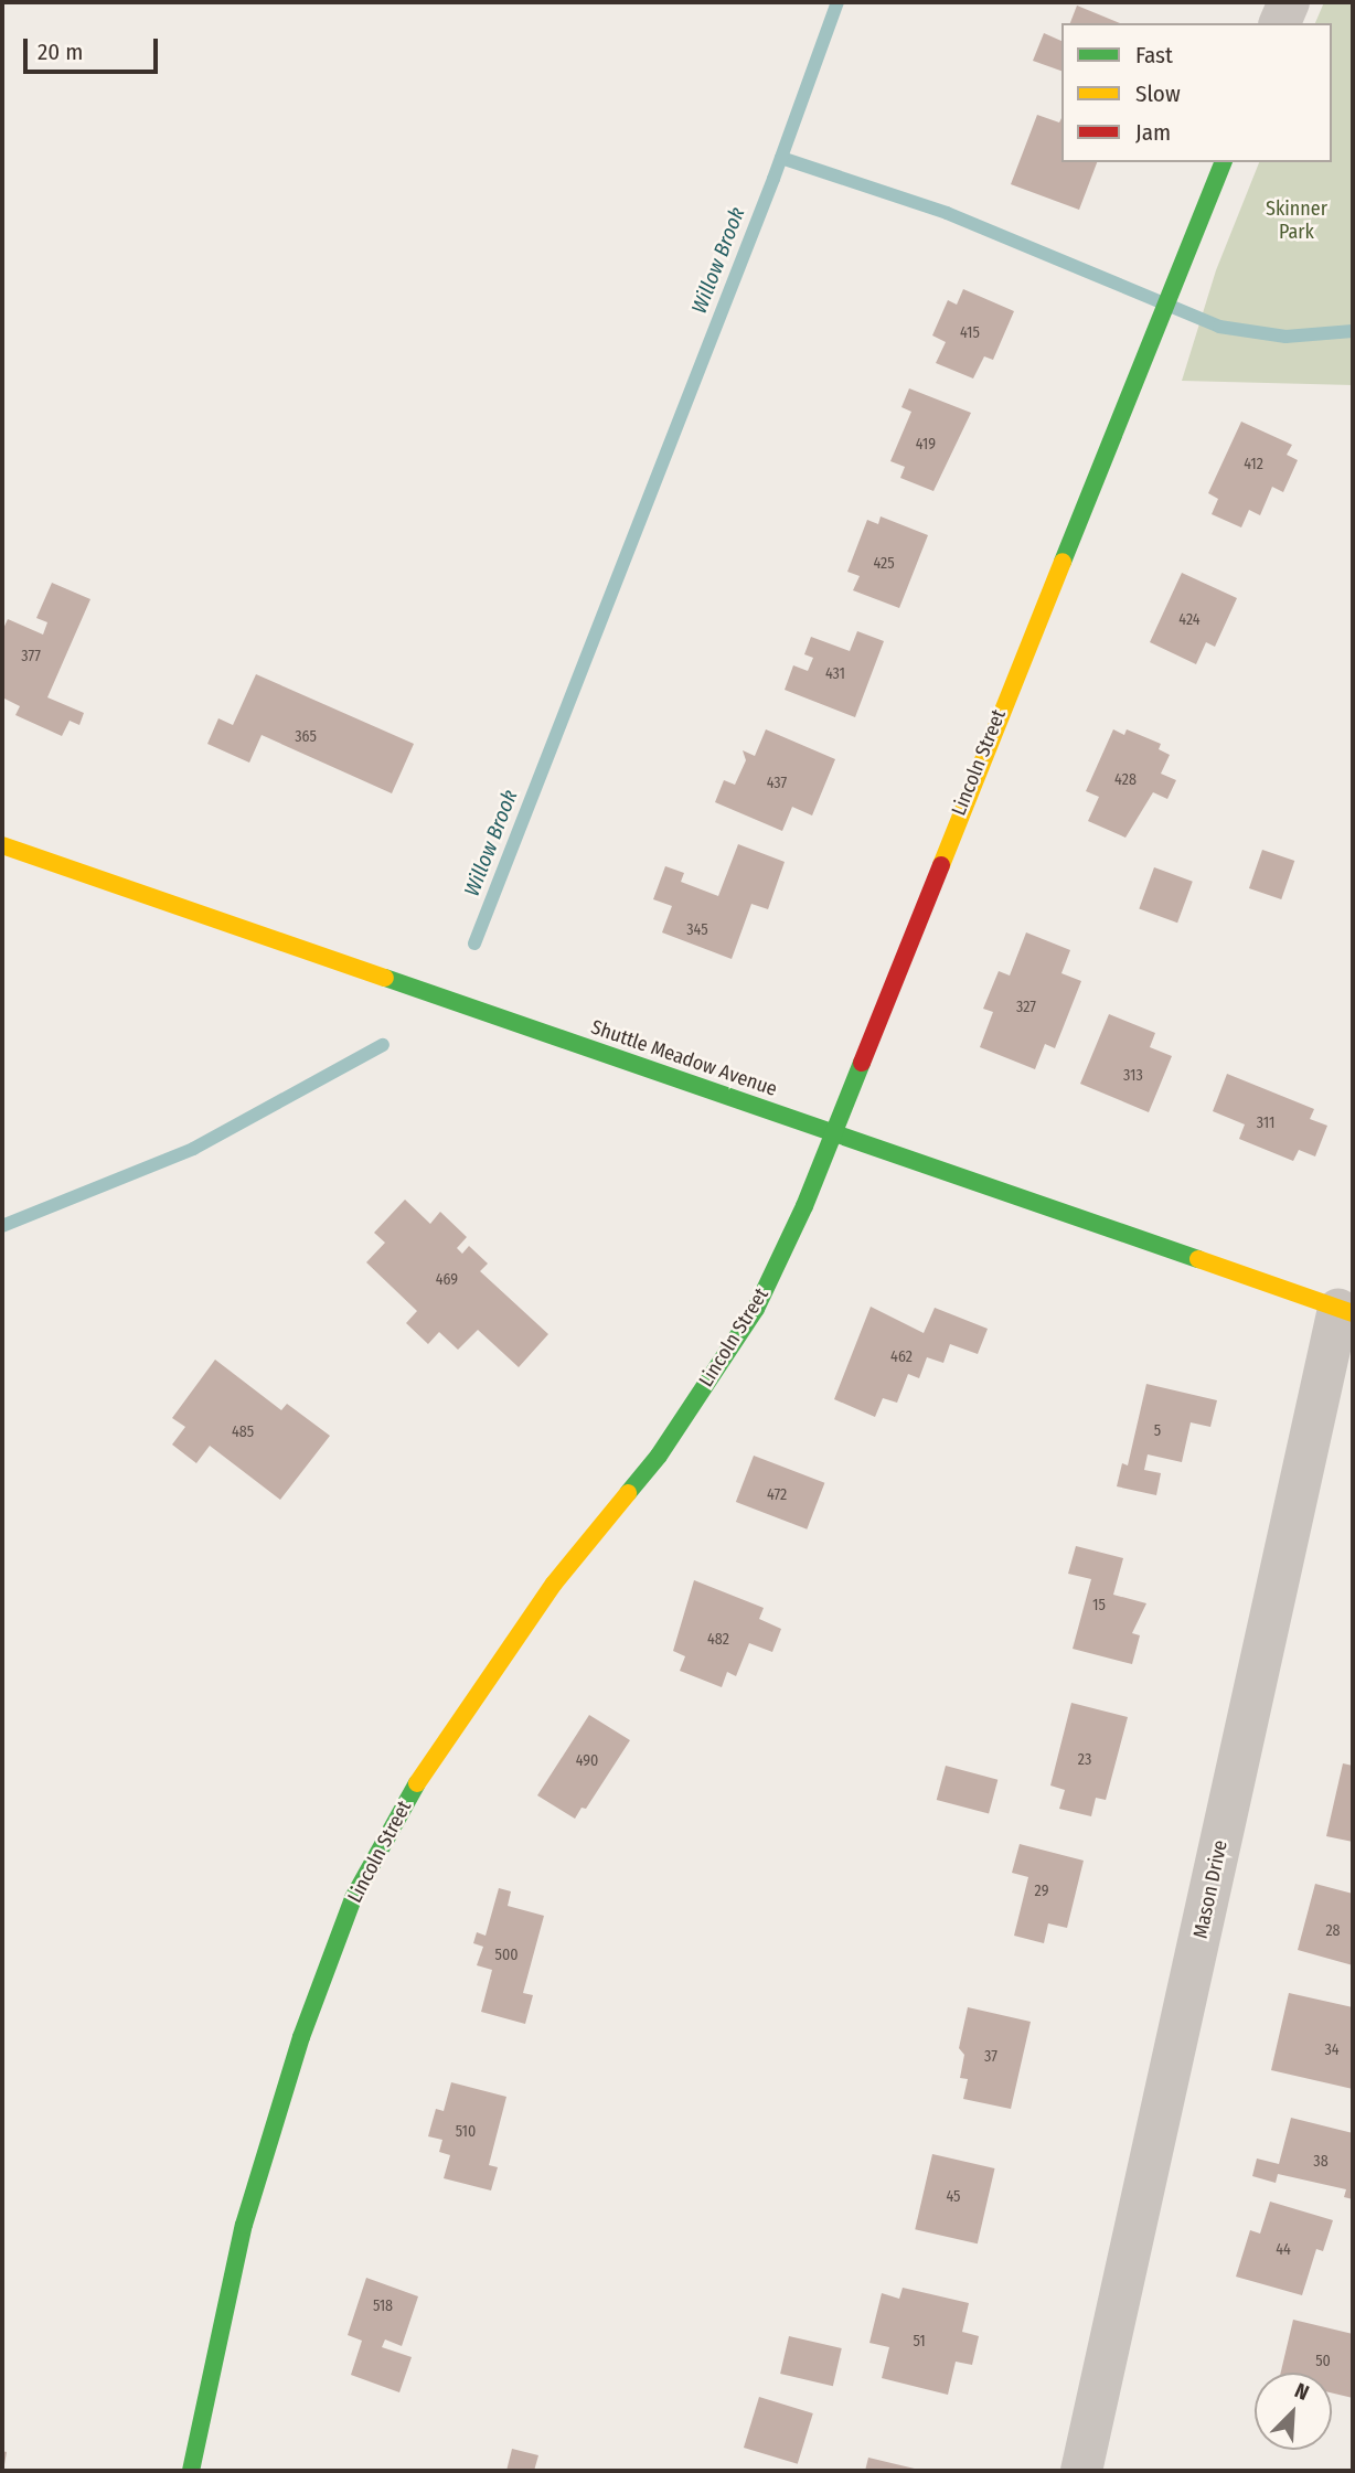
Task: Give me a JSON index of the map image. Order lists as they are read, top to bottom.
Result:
{
  "streets": {
    "street": ["Lincoln Street", "Shuttle Meadow Avenue", "Mason Drive"]
  },
  "crossings": [
    ["Lincoln Street", "Shuttle Meadow Avenue"],
    ["Shuttle Meadow Avenue", "Mason Drive"]
  ],
  "water": ["Willow Brook"],
  "parks": ["Skinner Park"],
  "house_numbers": [
    "415",
    "419",
    "412",
    "425",
    "424",
    "377",
    "431",
    "365",
    "428",
    "437",
    "345",
    "327",
    "313",
    "311",
    "469",
    "462",
    "5",
    "485",
    "472",
    "15",
    "482",
    "23",
    "490",
    "29",
    "28",
    "500",
    "34",
    "37",
    "510",
    "38",
    "45",
    "44",
    "518",
    "51",
    "50"
  ],
  "legend": ["Fast", "Slow", "Jam"],
  "scale_bar": "20 m",
  "north": "top right"
}
